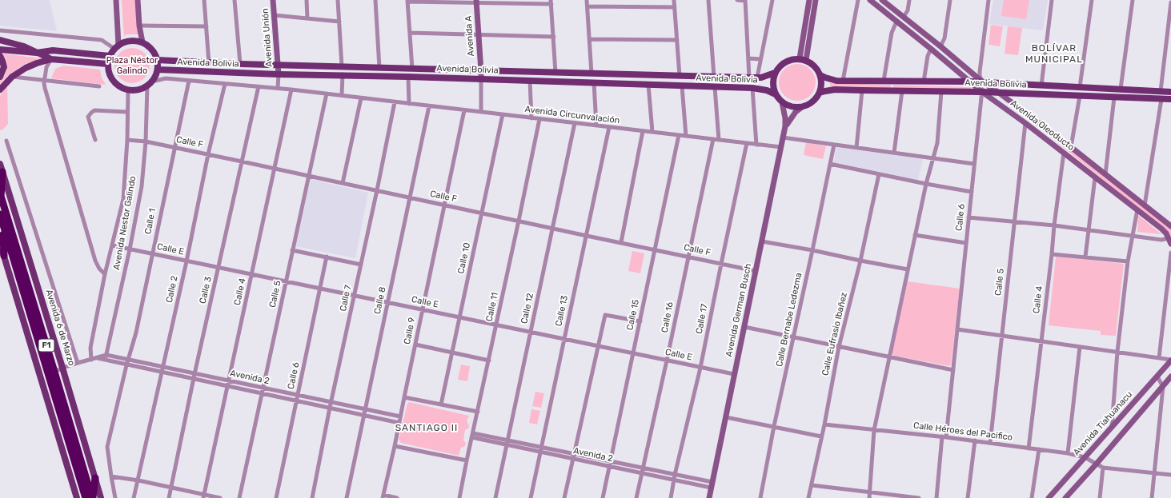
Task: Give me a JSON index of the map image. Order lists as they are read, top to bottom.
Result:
{
  "streets": {
    "highway": ["Avenida 6 de Marzo", "F1"],
    "main road": ["Avenida Bolivia"],
    "street": [
      "Avenida A",
      "Avenida Unión",
      "Avenida Circunvalación",
      "Avenida Oleoducto",
      "Calle F",
      "Calle 6",
      "Calle 1",
      "Avenida Nestor Galindo",
      "Calle E",
      "Calle 10",
      "Calle 5",
      "Calle 2",
      "Calle 3",
      "Calle 4",
      "Calle 7",
      "Calle 8",
      "Calle 11",
      "Calle 12",
      "Avenida German Busch",
      "Calle 13",
      "Calle 15",
      "Calle 16",
      "Calle 17",
      "Calle Bernabe Ledezma",
      "Calle 9",
      "Calle Eufrasio Ibañez",
      "Avenida 2",
      "Avenida Tiahuanacu",
      "Calle Héroes del Pacifico"
    ]
  },
  "crossings": [
    ["Avenida A", "Avenida Bolivia"],
    ["Avenida Unión", "Avenida Bolivia"],
    ["Avenida Bolivia", "Avenida Circunvalación"],
    ["Avenida Bolivia", "Avenida Oleoducto"],
    ["Avenida Bolivia", "Calle 6"],
    ["Avenida Bolivia", "Avenida Nestor Galindo"],
    ["Avenida Bolivia", "Avenida German Busch"],
    ["Avenida Circunvalación", "Calle 1"],
    ["Avenida Circunvalación", "Avenida Nestor Galindo"],
    ["Avenida Circunvalación", "Calle 10"],
    ["Avenida Circunvalación", "Calle 5"],
    ["Avenida Circunvalación", "Calle 2"],
    ["Avenida Circunvalación", "Calle 3"],
    ["Avenida Circunvalación", "Calle 4"],
    ["Avenida Circunvalación", "Calle 7"],
    ["Avenida Circunvalación", "Calle 8"],
    ["Avenida Circunvalación", "Calle 11"],
    ["Avenida Circunvalación", "Calle 12"],
    ["Avenida Circunvalación", "Avenida German Busch"],
    ["Avenida Circunvalación", "Calle 13"],
    ["Avenida Circunvalación", "Calle 15"],
    ["Avenida Circunvalación", "Calle 16"],
    ["Avenida Circunvalación", "Calle 17"],
    ["Avenida Circunvalación", "Calle 9"],
    ["Avenida Oleoducto", "Calle 6"],
    ["Avenida Oleoducto", "Calle 5"],
    ["Avenida Oleoducto", "Calle 4"],
    ["Calle F", "Calle 1"],
    ["Calle F", "Avenida Nestor Galindo"],
    ["Calle F", "Calle 10"],
    ["Calle F", "Calle 5"],
    ["Calle F", "Calle 2"],
    ["Calle F", "Calle 3"],
    ["Calle F", "Calle 4"],
    ["Calle F", "Calle 7"],
    ["Calle F", "Calle 8"],
    ["Calle F", "Calle 11"],
    ["Calle F", "Calle 12"],
    ["Calle F", "Avenida German Busch"],
    ["Calle F", "Calle 13"],
    ["Calle F", "Calle 15"],
    ["Calle F", "Calle 16"],
    ["Calle F", "Calle 17"],
    ["Calle F", "Calle 9"],
    ["Calle 6", "Calle E"],
    ["Calle 6", "Avenida 2"],
    ["Calle 6", "Calle Héroes del Pacifico"],
    ["Calle 1", "Calle E"],
    ["Calle 1", "Avenida 2"],
    ["Avenida Nestor Galindo", "Calle E"],
    ["Avenida Nestor Galindo", "Avenida 2"],
    ["Calle E", "Calle 10"],
    ["Calle E", "Calle 5"],
    ["Calle E", "Calle 2"],
    ["Calle E", "Calle 3"],
    ["Calle E", "Calle 4"],
    ["Calle E", "Calle 7"],
    ["Calle E", "Calle 8"],
    ["Calle E", "Calle 11"],
    ["Calle E", "Calle 12"],
    ["Calle E", "Avenida German Busch"],
    ["Calle E", "Calle 13"],
    ["Calle E", "Calle 15"],
    ["Calle E", "Calle 16"],
    ["Calle E", "Calle 17"],
    ["Calle E", "Calle 9"],
    ["Calle 5", "Avenida 2"],
    ["Calle 5", "Calle Héroes del Pacifico"],
    ["Calle 2", "Avenida 2"],
    ["Calle 3", "Avenida 2"],
    ["Calle 4", "Avenida 2"],
    ["Calle 4", "Calle Héroes del Pacifico"],
    ["Calle 7", "Avenida 2"],
    ["Calle 8", "Avenida 2"],
    ["Calle 11", "Avenida 2"],
    ["Calle 12", "Avenida 2"],
    ["Avenida German Busch", "Avenida 2"],
    ["Calle 13", "Avenida 2"],
    ["Calle 15", "Avenida 2"],
    ["Calle 16", "Avenida 2"],
    ["Calle 17", "Avenida 2"],
    ["Calle 9", "Avenida 2"],
    ["Calle Eufrasio Ibañez", "Calle Héroes del Pacifico"],
    ["Avenida Tiahuanacu", "Calle Héroes del Pacifico"]
  ],
  "districts": ["BOLÍVAR MUNICIPAL", "SANTIAGO II"],
  "parks": ["Plaza Néstor Galindo"]
}
